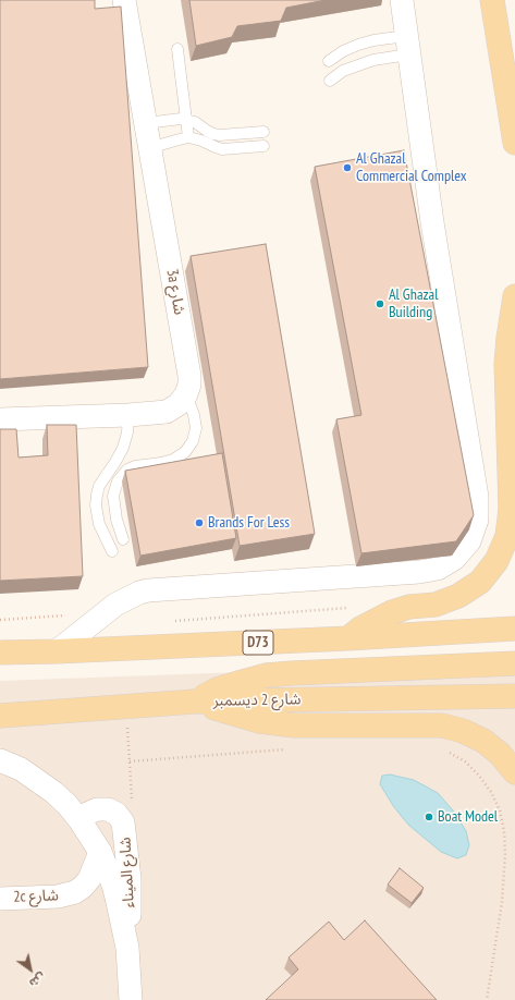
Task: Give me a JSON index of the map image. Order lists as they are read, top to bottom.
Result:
{
  "streets": {
    "main road": ["D73", "شارع 2 ديسمبر"],
    "street": ["3a شارع", "شارع الميناء", "2c شارع"]
  },
  "crossings": [
    ["شارع الميناء", "2c شارع"]
  ],
  "places": [
    "Al Ghazal Commercial Complex",
    "Al Ghazal Building",
    "Brands For Less",
    "Boat Model"
  ],
  "north": "bottom right"
}
